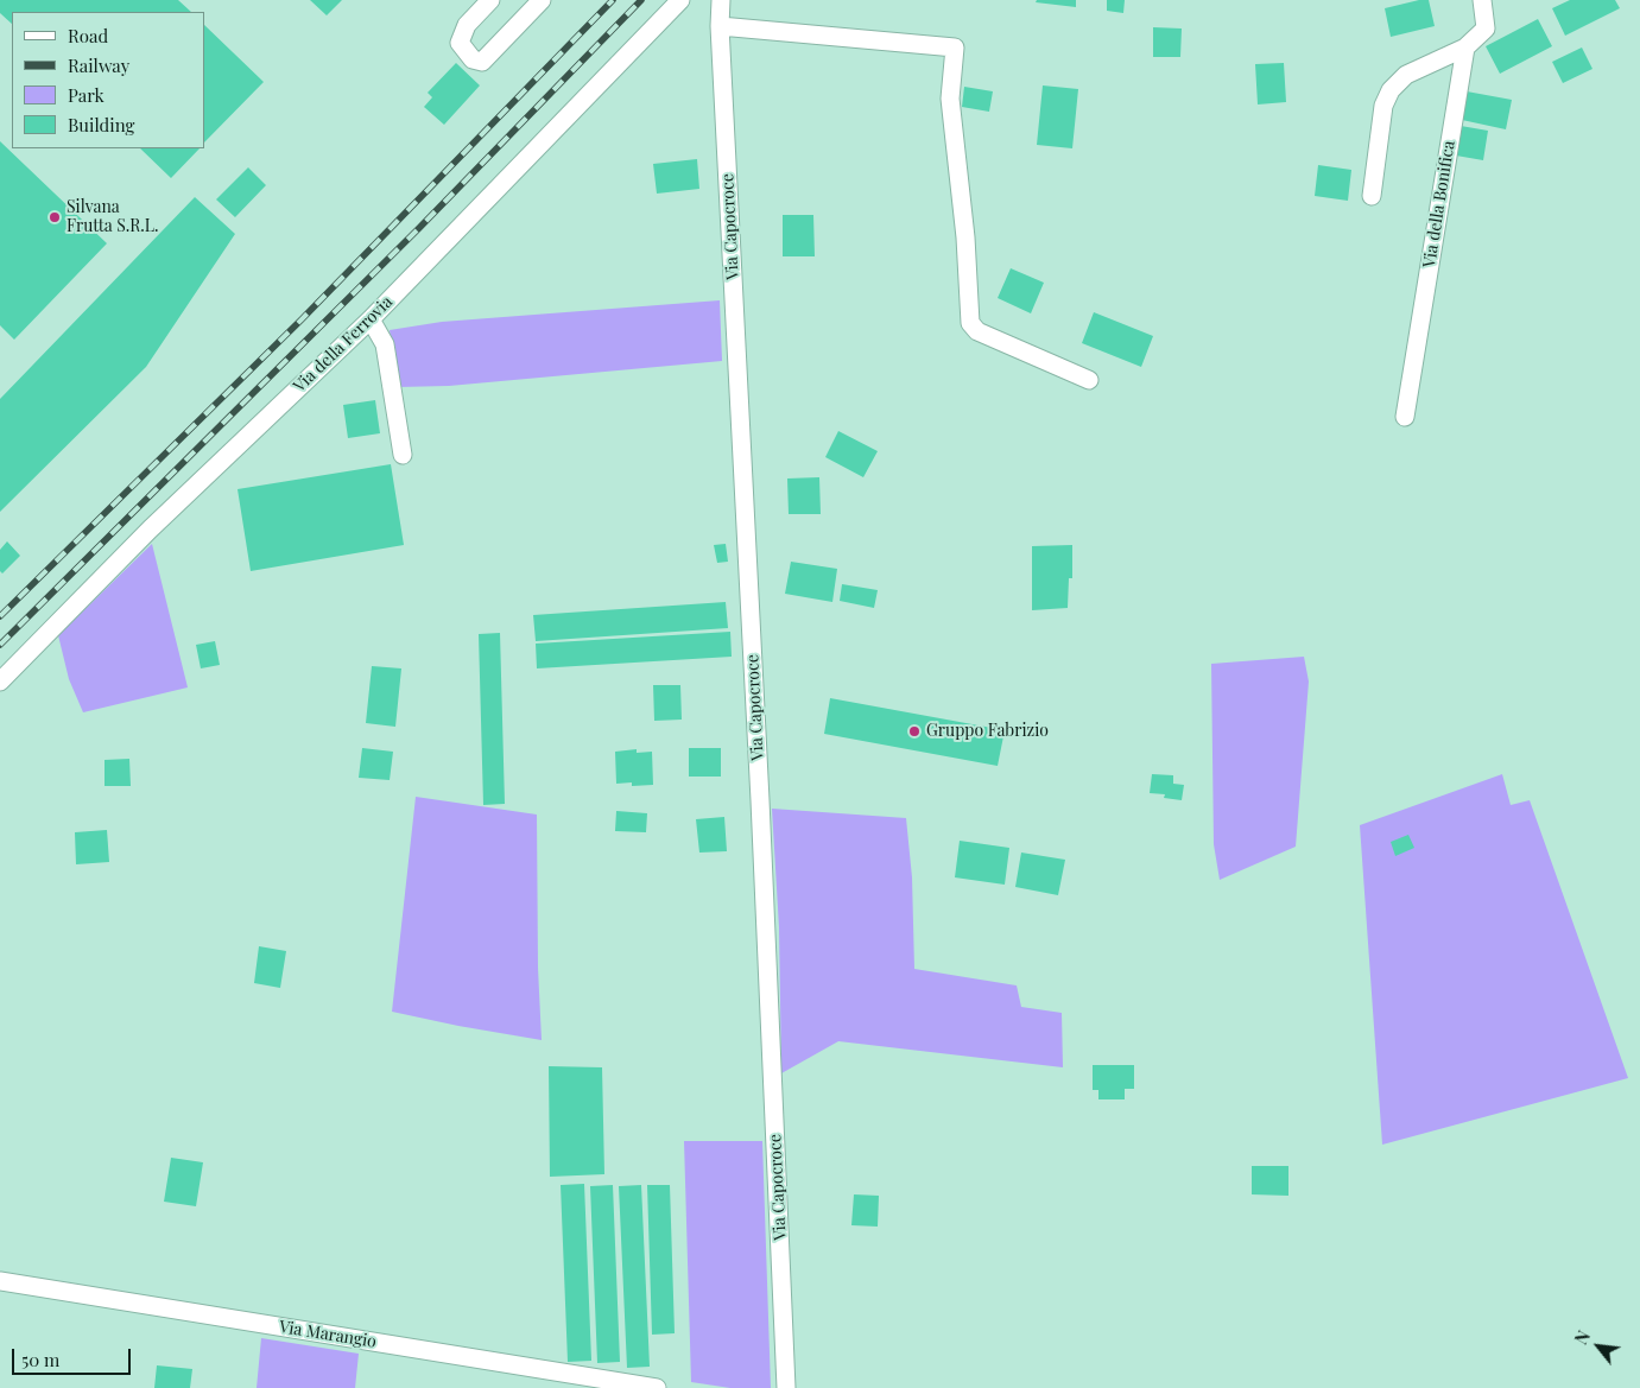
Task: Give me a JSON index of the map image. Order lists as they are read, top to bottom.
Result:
{
  "streets": {
    "street": [
      "Via della Bonifica",
      "Via Capocroce",
      "Via della Ferrovia",
      "Via Marangio"
    ]
  },
  "places": ["Silvana Frutta S.R.L.", "Gruppo Fabrizio"],
  "legend": [
    "Road",
    "Railway",
    "Park",
    "Building"
  ],
  "scale_bar": "50 m",
  "north": "top left"
}
